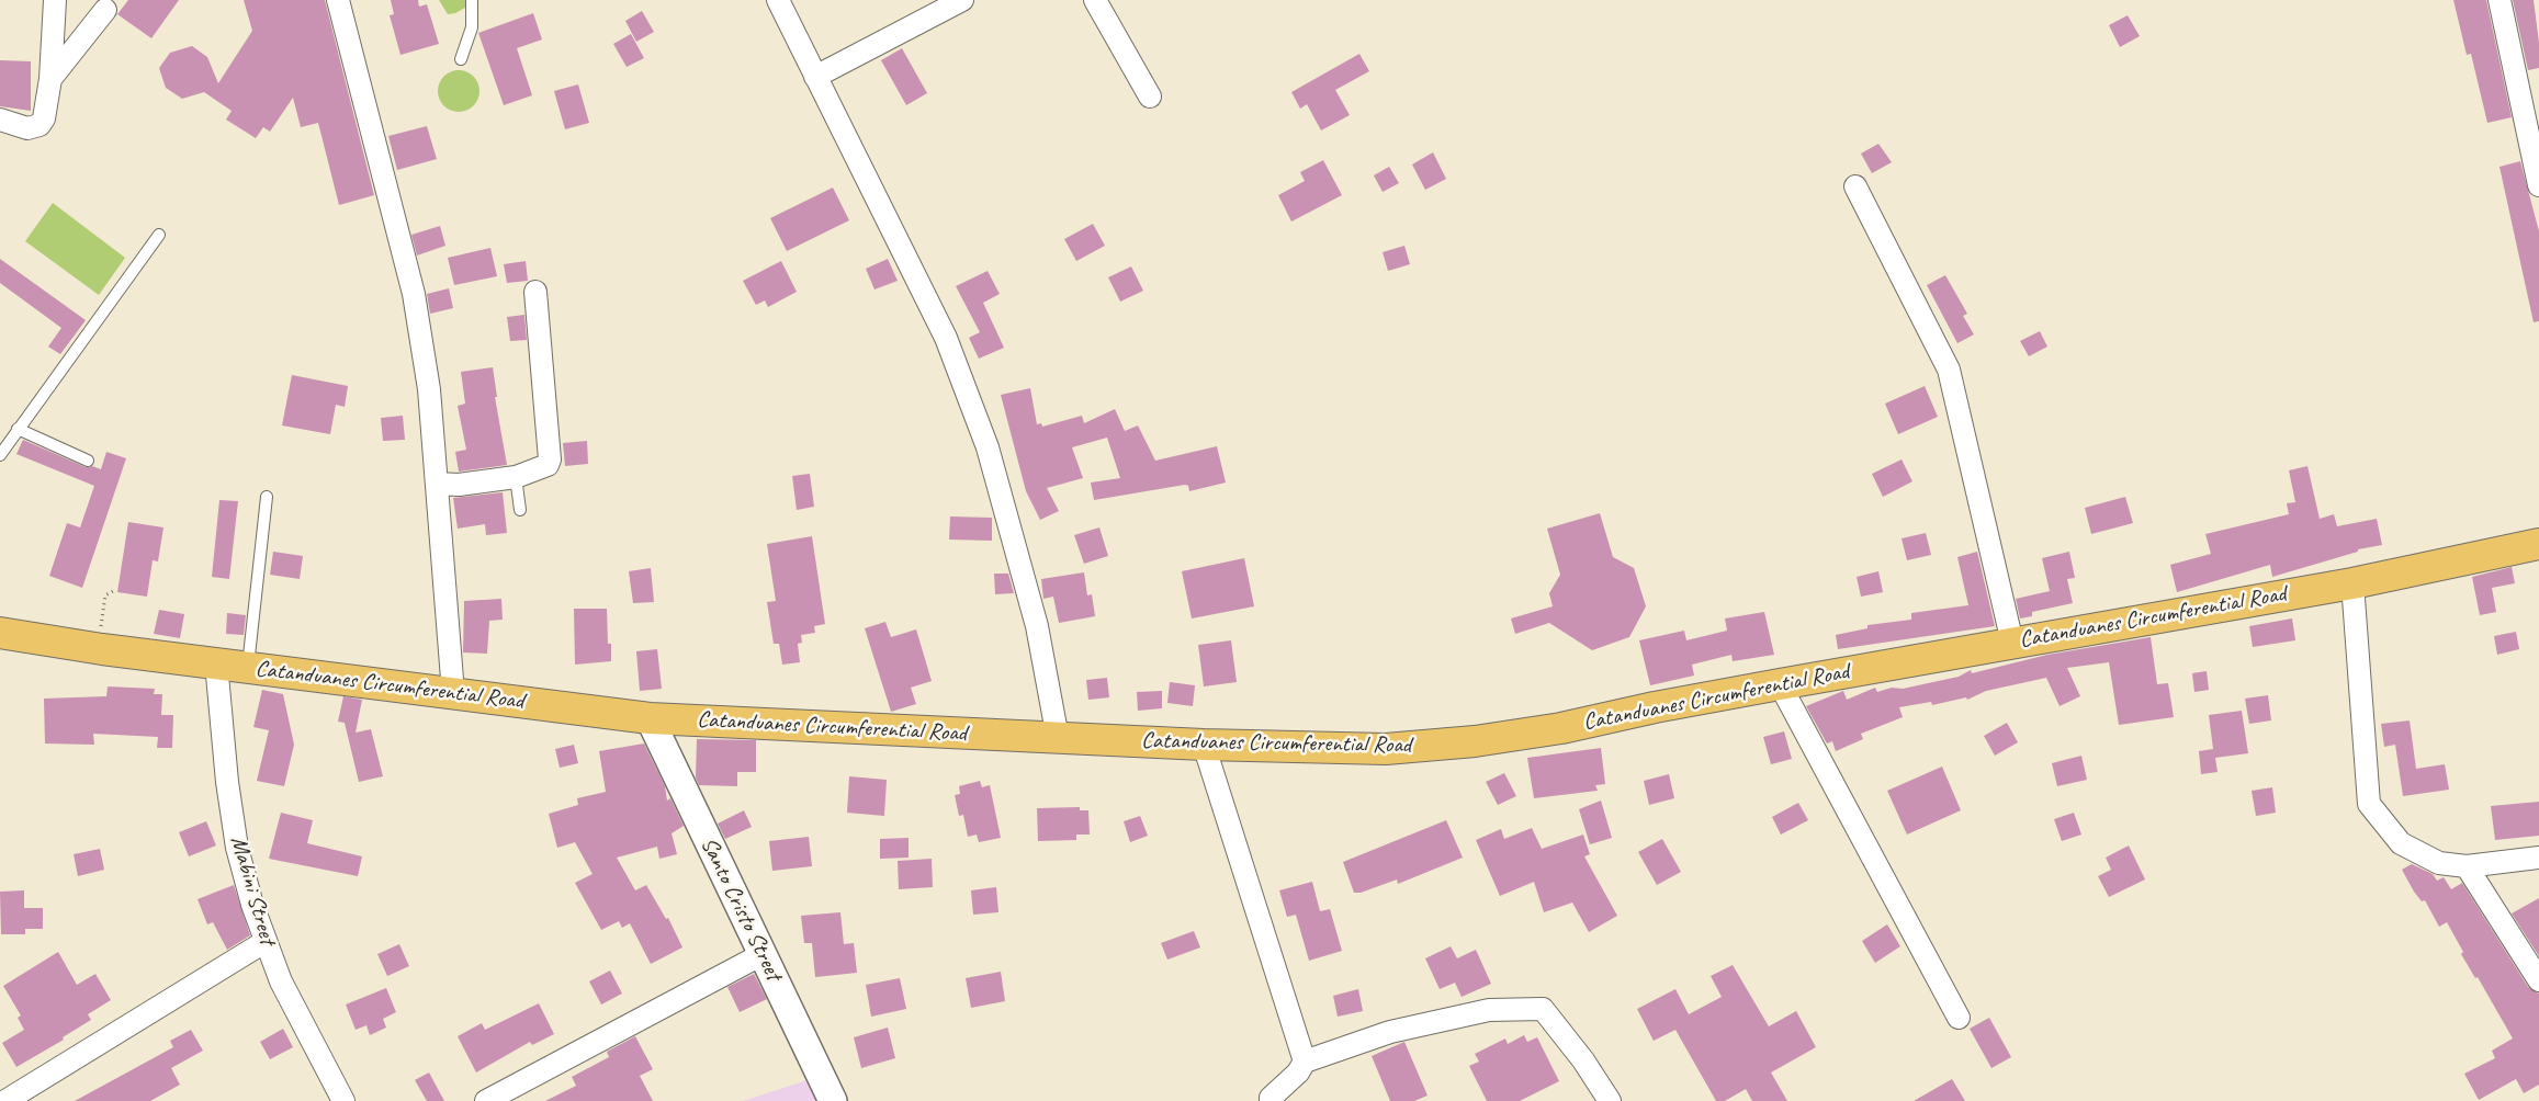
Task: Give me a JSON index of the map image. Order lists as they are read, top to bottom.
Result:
{
  "streets": {
    "main road": ["Catanduanes Circumferential Road"],
    "street": ["Mabini Street", "Santo Cristo Street"]
  },
  "crossings": [
    ["Catanduanes Circumferential Road", "Mabini Street"],
    ["Catanduanes Circumferential Road", "Santo Cristo Street"]
  ]
}
